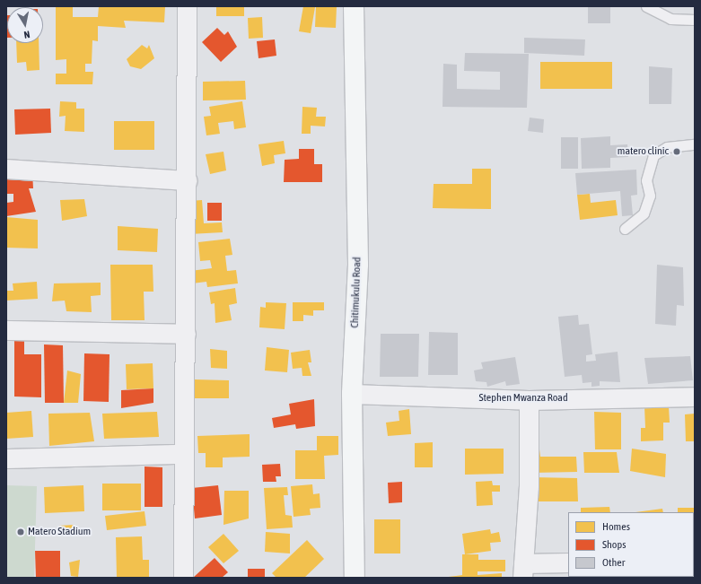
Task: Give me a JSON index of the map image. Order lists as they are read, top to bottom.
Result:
{
  "streets": {
    "street": ["Chitimukulu Road", "Stephen Mwanza Road"]
  },
  "crossings": [
    ["Chitimukulu Road", "Stephen Mwanza Road"]
  ],
  "places": ["matero clinic", "Matero Stadium"],
  "legend": ["Homes", "Shops", "Other"],
  "north": "bottom"
}
